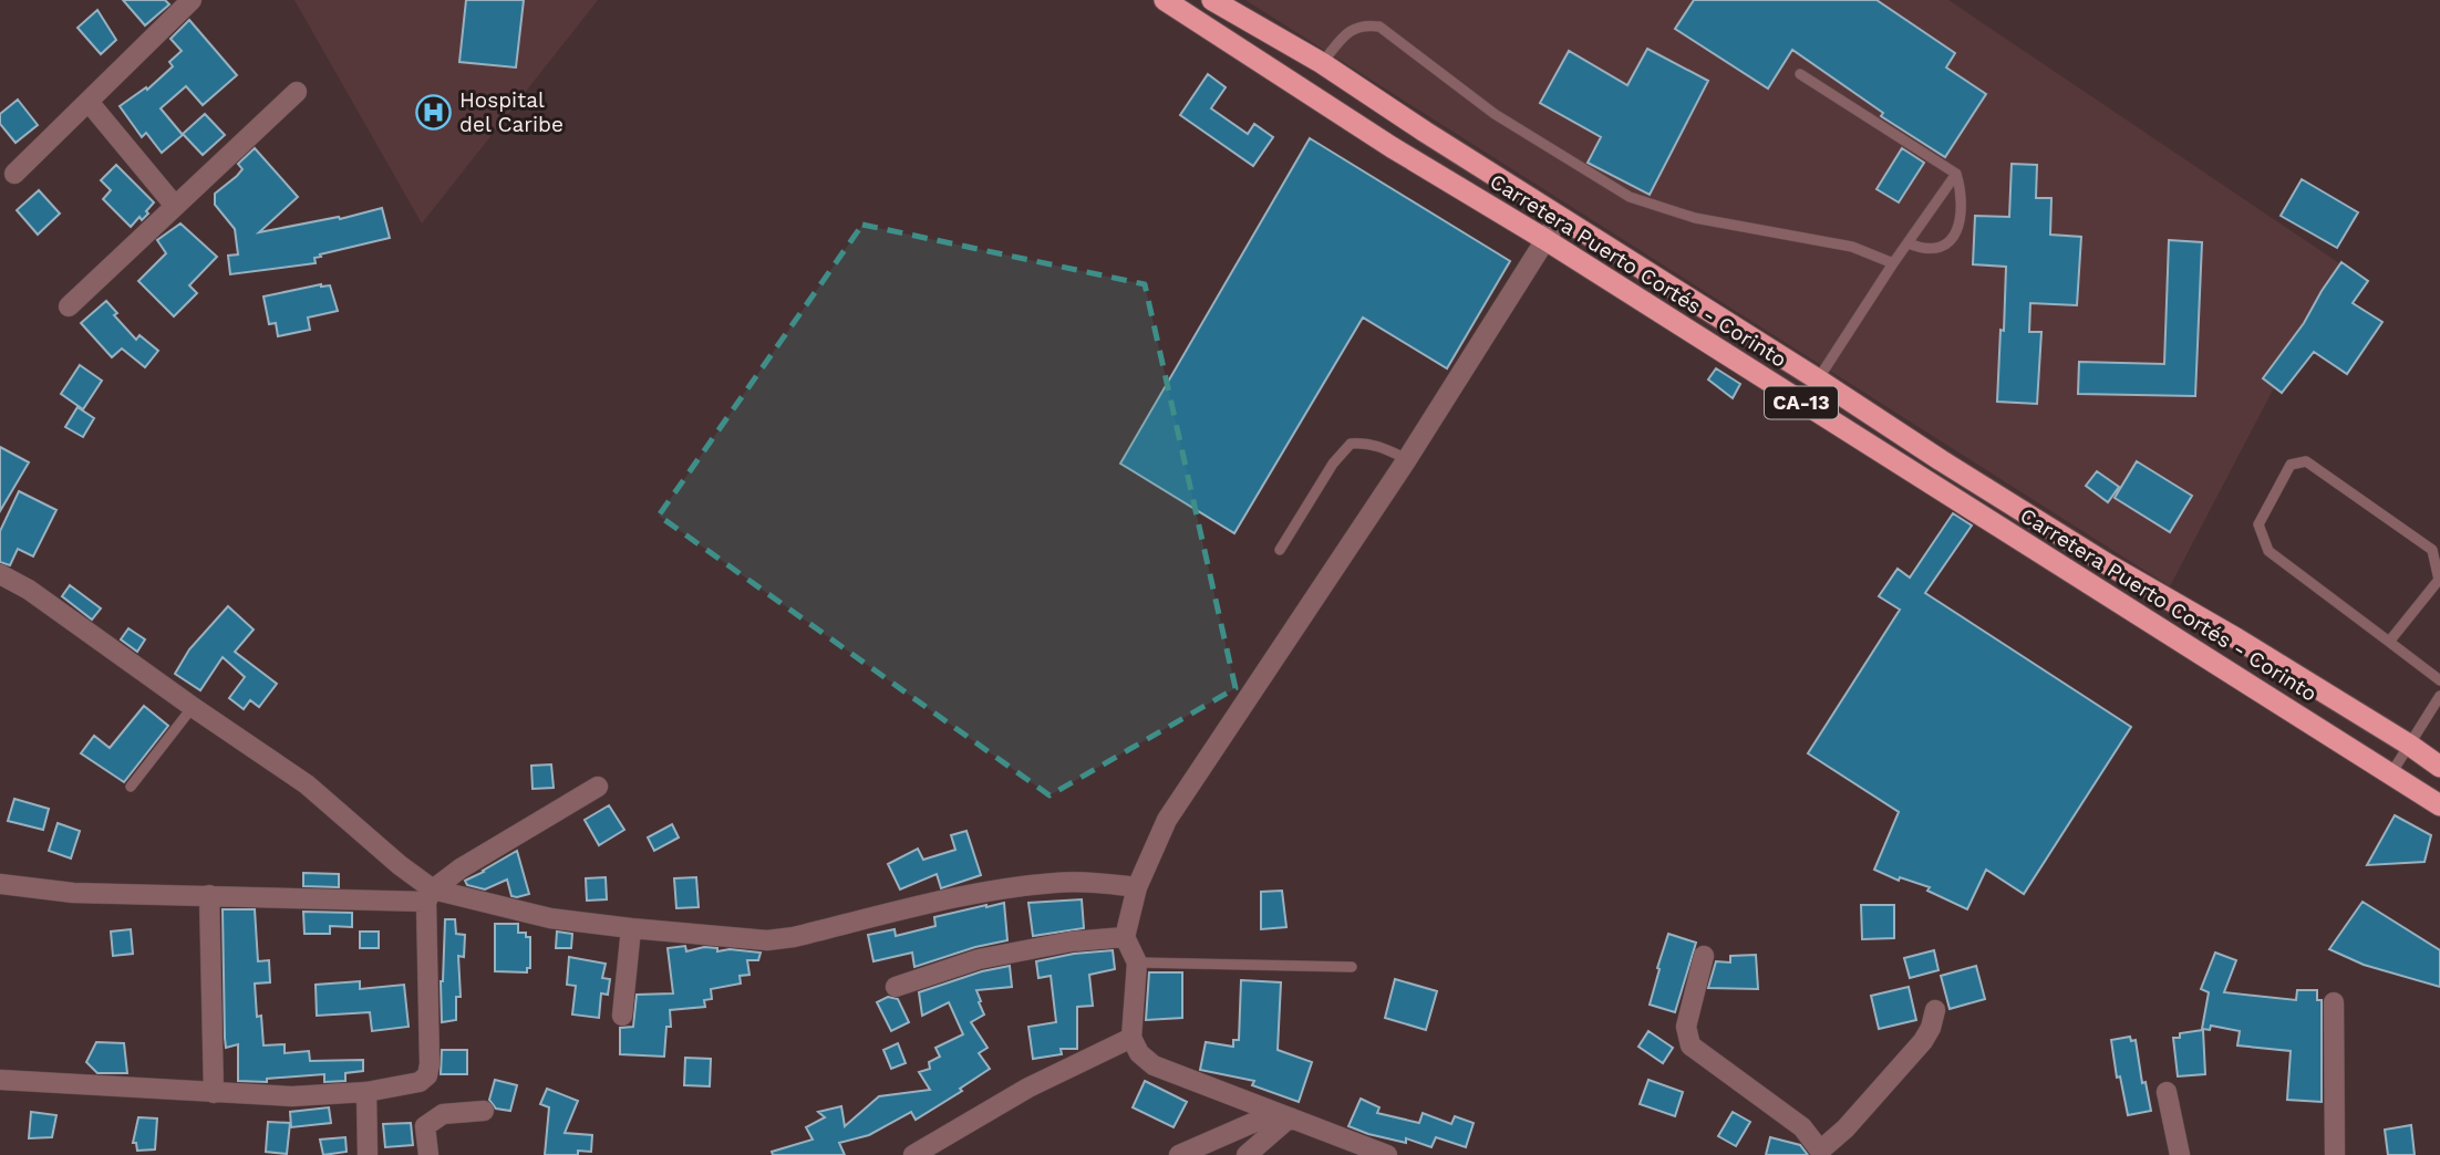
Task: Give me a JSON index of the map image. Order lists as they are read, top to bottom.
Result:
{
  "streets": {
    "highway": ["Carretera Puerto Cortés - Corinto", "CA-13"]
  },
  "places": {
    "hospital": ["Hospital del Caribe"]
  }
}
